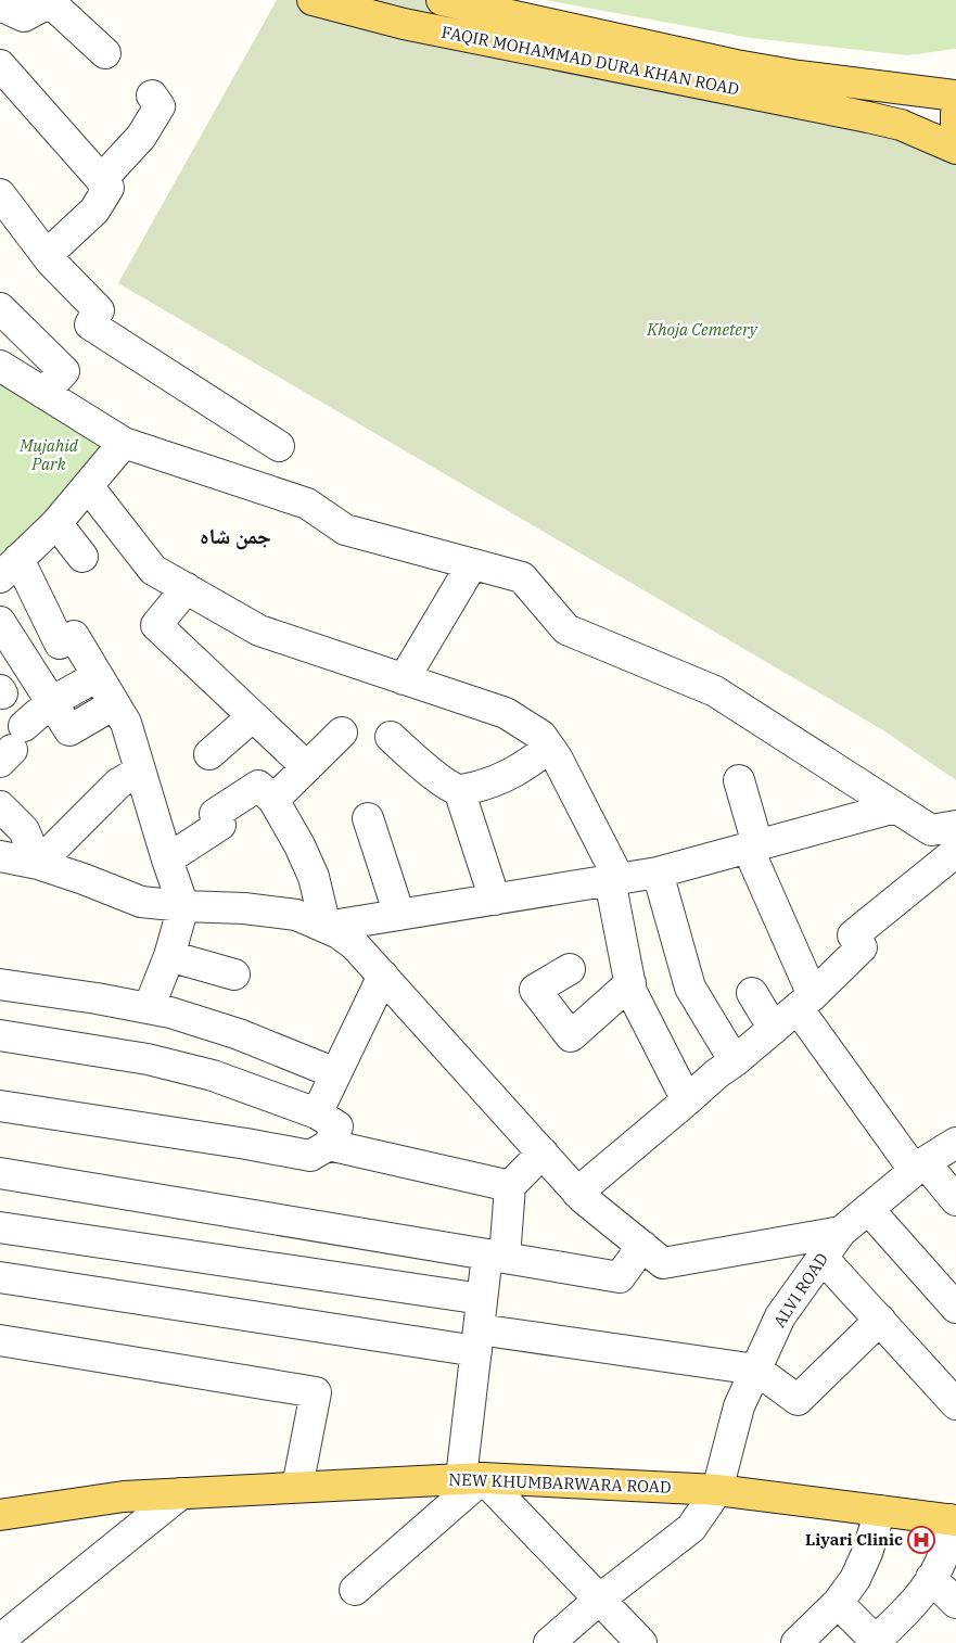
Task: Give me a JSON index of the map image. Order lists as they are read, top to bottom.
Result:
{
  "streets": {
    "main road": ["FAQIR MOHAMMAD DURA KHAN ROAD", "NEW KHUMBARWARA ROAD"],
    "street": ["ALVI ROAD"]
  },
  "crossings": [
    ["ALVI ROAD", "NEW KHUMBARWARA ROAD"]
  ],
  "districts": ["جمن شاہ"],
  "parks": ["Khoja Cemetery", "Mujahid Park"],
  "places": {
    "hospital": ["Liyari Clinic"]
  }
}
